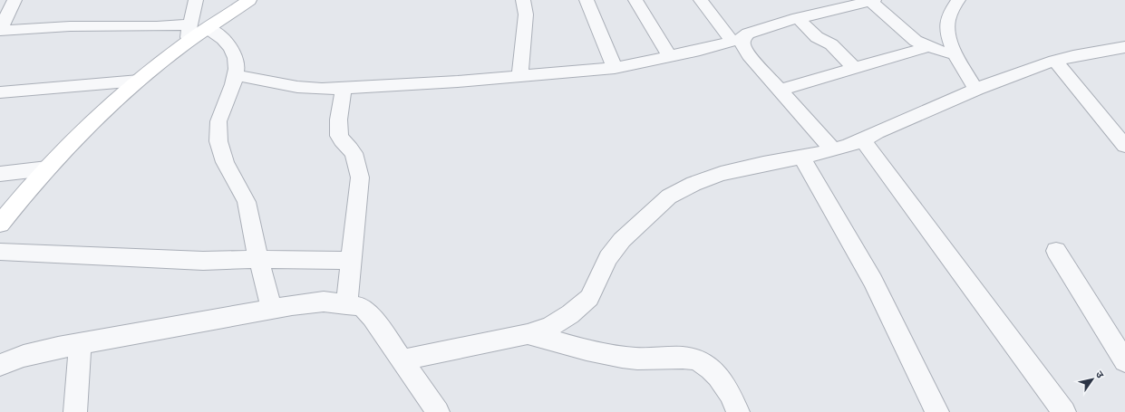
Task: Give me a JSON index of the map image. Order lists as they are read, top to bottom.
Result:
{
  "north": "top right"
}
